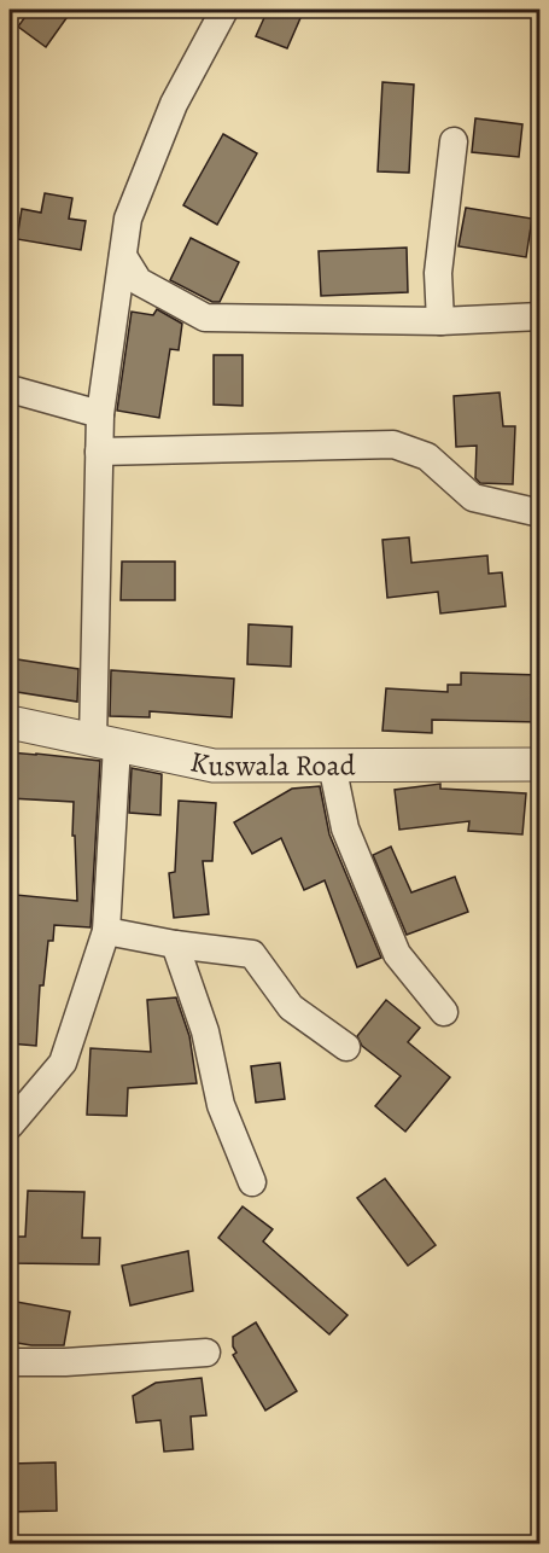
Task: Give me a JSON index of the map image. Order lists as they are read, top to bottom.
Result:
{
  "streets": {
    "street": ["Kuswala Road"]
  }
}
